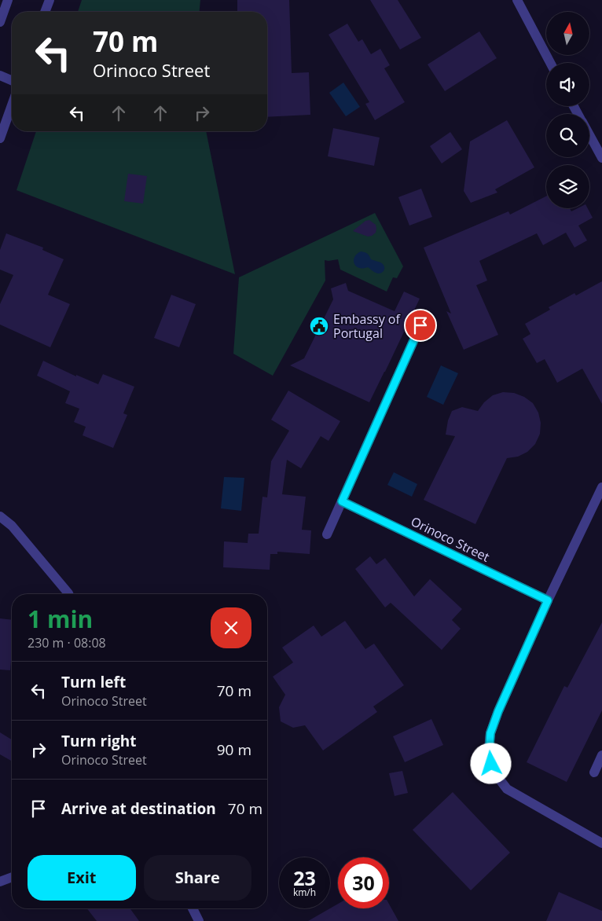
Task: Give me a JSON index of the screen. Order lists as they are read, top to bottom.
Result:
{
  "streets": {
    "street": ["Orinoco Street"]
  },
  "places": {
    "public building": ["Embassy of Portugal"]
  },
  "north": "top",
  "page": {
    "turn": ["70 m", "Orinoco Street"],
    "heading": ["1 min", "230 m · 08:08"],
    "list": [
      {
        "name": "Turn left",
        "note": "Orinoco Street",
        "value": "70 m"
      },
      {
        "name": "Turn right",
        "note": "Orinoco Street",
        "value": "90 m"
      },
      {
        "name": "Arrive at destination",
        "value": "70 m"
      }
    ],
    "buttons": ["Exit", "Share"],
    "speed": "23 km/h",
    "limit": "30"
  }
}
